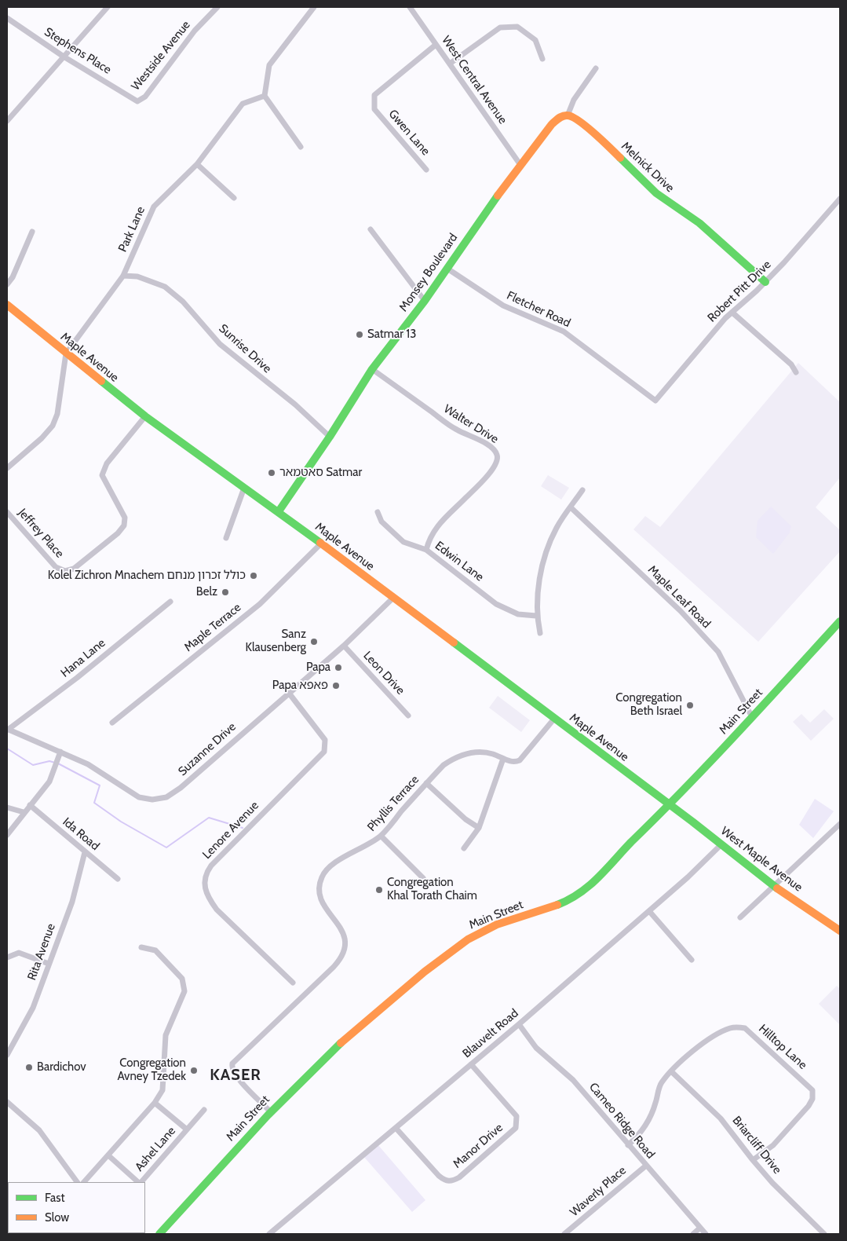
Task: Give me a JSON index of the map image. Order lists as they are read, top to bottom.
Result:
{
  "streets": {
    "street": [
      "Stephens Place",
      "Westside Avenue",
      "West Central Avenue",
      "Gwen Lane",
      "Melnick Drive",
      "Park Lane",
      "Monsey Boulevard",
      "Robert Pitt Drive",
      "Fletcher Road",
      "Sunrise Drive",
      "Maple Avenue",
      "Walter Drive",
      "Jeffrey Place",
      "Edwin Lane",
      "Maple Leaf Road",
      "Maple Terrace",
      "Hana Lane",
      "Leon Drive",
      "Main Street",
      "Suzanne Drive",
      "Phyllis Terrace",
      "Lenore Avenue",
      "Ida Road",
      "West Maple Avenue",
      "Rita Avenue",
      "Blauvelt Road",
      "Hilltop Lane",
      "Cameo Ridge Road",
      "Briarcliff Drive",
      "Manor Drive",
      "Ashel Lane",
      "Waverly Place"
    ]
  },
  "crossings": [
    ["Stephens Place", "Westside Avenue"],
    ["West Central Avenue", "Gwen Lane"],
    ["West Central Avenue", "Monsey Boulevard"],
    ["Melnick Drive", "Robert Pitt Drive"],
    ["Park Lane", "Sunrise Drive"],
    ["Park Lane", "Maple Avenue"],
    ["Monsey Boulevard", "Fletcher Road"],
    ["Monsey Boulevard", "Sunrise Drive"],
    ["Monsey Boulevard", "Maple Avenue"],
    ["Monsey Boulevard", "Walter Drive"],
    ["Robert Pitt Drive", "Fletcher Road"],
    ["Maple Avenue", "Jeffrey Place"],
    ["Maple Avenue", "Maple Terrace"],
    ["Maple Avenue", "Main Street"],
    ["Maple Avenue", "Suzanne Drive"],
    ["Maple Avenue", "Phyllis Terrace"],
    ["Maple Avenue", "West Maple Avenue"],
    ["Walter Drive", "Edwin Lane"],
    ["Maple Leaf Road", "Main Street"],
    ["Hana Lane", "Suzanne Drive"],
    ["Leon Drive", "Suzanne Drive"],
    ["Main Street", "Phyllis Terrace"],
    ["Main Street", "West Maple Avenue"],
    ["Suzanne Drive", "Lenore Avenue"],
    ["Ida Road", "Rita Avenue"],
    ["West Maple Avenue", "Blauvelt Road"],
    ["Blauvelt Road", "Cameo Ridge Road"],
    ["Blauvelt Road", "Manor Drive"],
    ["Hilltop Lane", "Cameo Ridge Road"],
    ["Hilltop Lane", "Briarcliff Drive"],
    ["Cameo Ridge Road", "Waverly Place"]
  ],
  "districts": ["KASER"],
  "places": [
    "Satmar 13",
    "סאטמאר Satmar",
    "Kolel Zichron Mnachem כולל זכרון מנחם",
    "Belz",
    "Sanz Klausenberg",
    "Papa",
    "Papa פאפא",
    "Congregation Beth Israel",
    "Congregation Khal Torath Chaim",
    "Bardichov",
    "Congregation Avney Tzedek"
  ],
  "legend": ["Fast", "Slow"]
}
